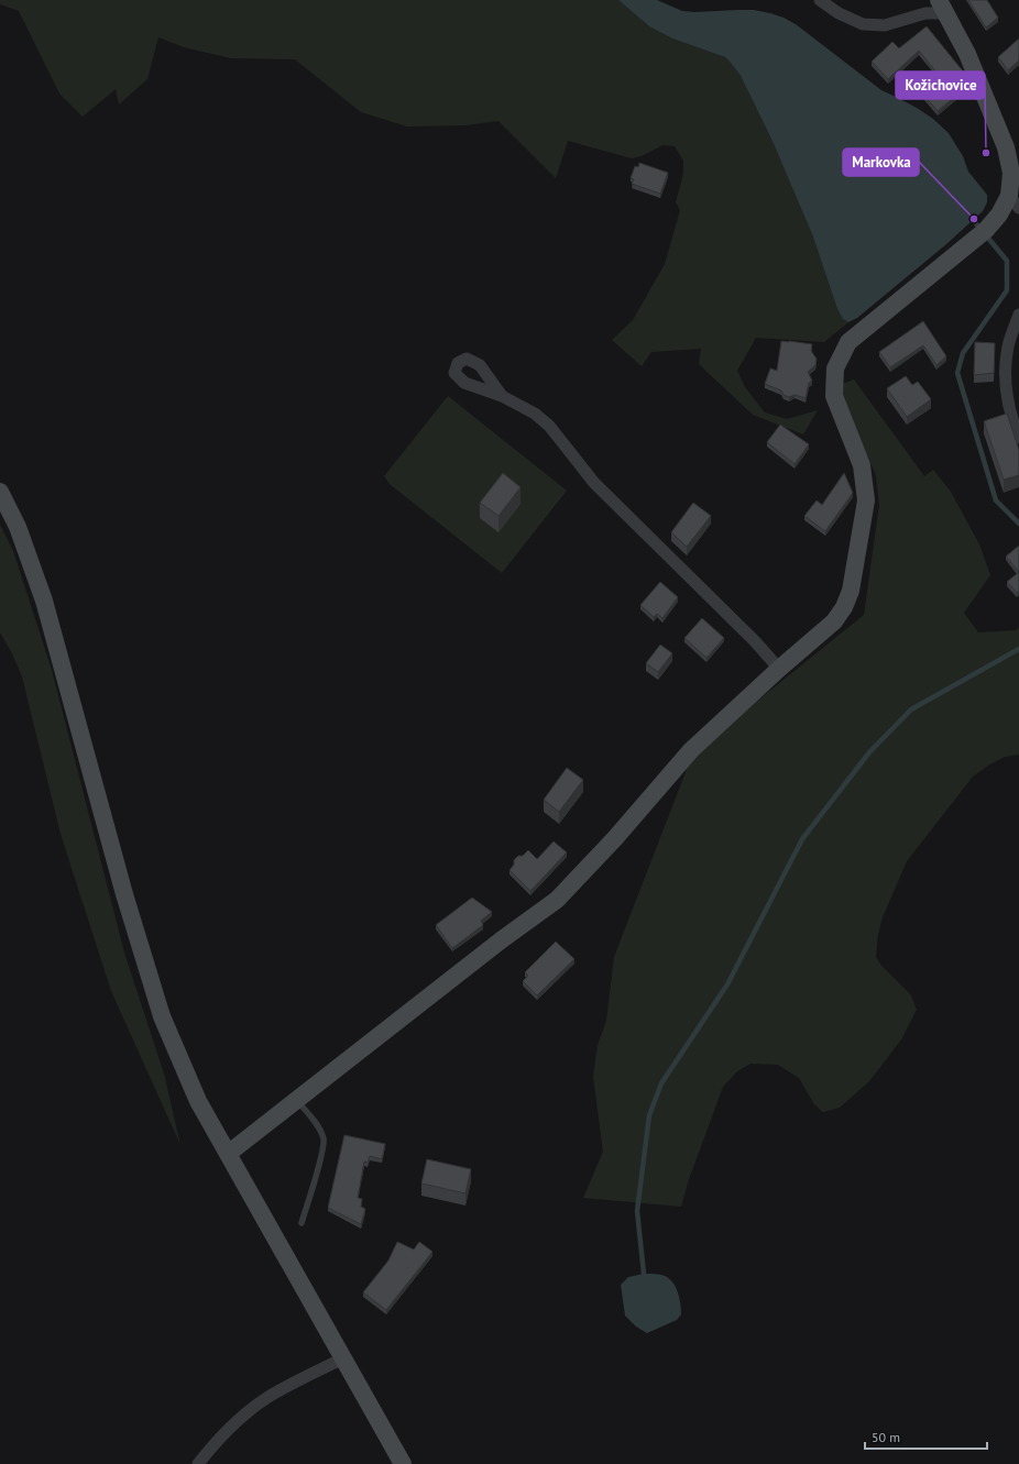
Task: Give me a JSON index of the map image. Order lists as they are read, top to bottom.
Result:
{
  "places": ["Kožichovice", "Markovka"],
  "scale_bar": "50 m"
}
